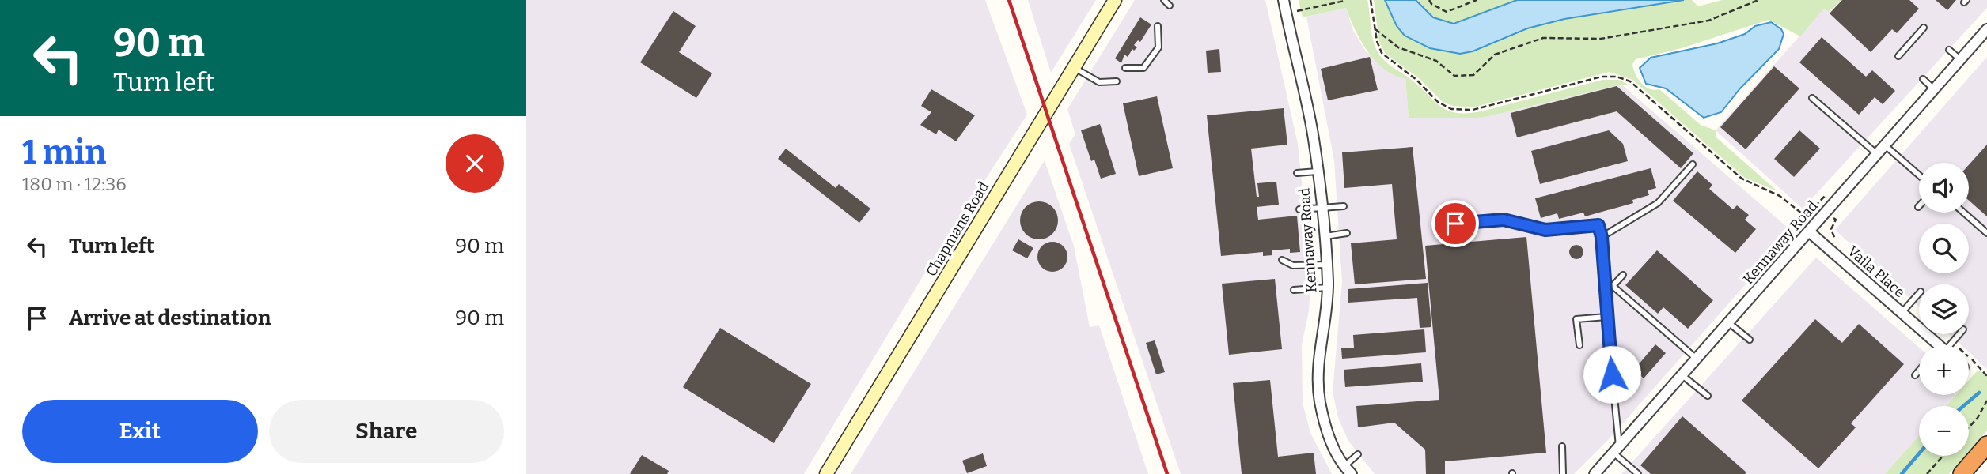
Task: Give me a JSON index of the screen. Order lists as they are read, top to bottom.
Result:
{
  "streets": {
    "street": ["Chapmans Road", "Kennaway Road", "Vaila Place"]
  },
  "crossings": [
    ["Kennaway Road", "Vaila Place"]
  ],
  "page": {
    "turn": ["90 m", "Turn left"],
    "heading": ["1 min", "180 m · 12:36"],
    "map_buttons": ["+", "−"],
    "list": [
      {
        "name": "Turn left",
        "value": "90 m"
      },
      {
        "name": "Arrive at destination",
        "value": "90 m"
      }
    ],
    "buttons": ["Exit", "Share"]
  }
}
